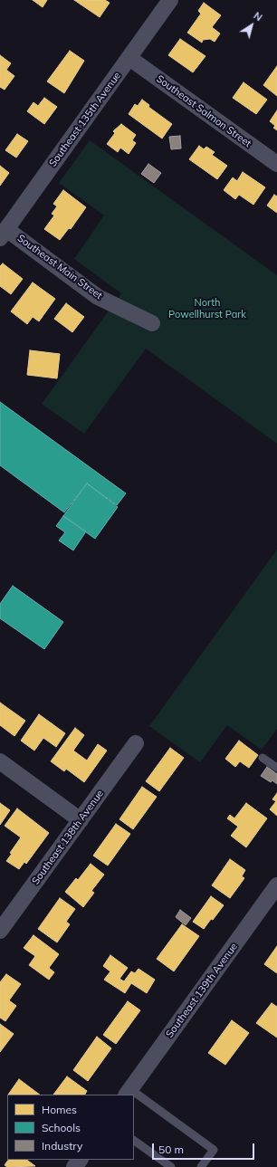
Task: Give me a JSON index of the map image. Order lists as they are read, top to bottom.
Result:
{
  "streets": {
    "street": [
      "Southeast Salmon Street",
      "Southeast 135th Avenue",
      "Southeast Main Street",
      "Southeast 138th Avenue",
      "Southeast 139th Avenue"
    ]
  },
  "crossings": [
    ["Southeast Salmon Street", "Southeast 135th Avenue"],
    ["Southeast 135th Avenue", "Southeast Main Street"]
  ],
  "parks": ["North Powellhurst Park"],
  "legend": ["Homes", "Schools", "Industry"],
  "scale_bar": "50 m",
  "north": "top right"
}
